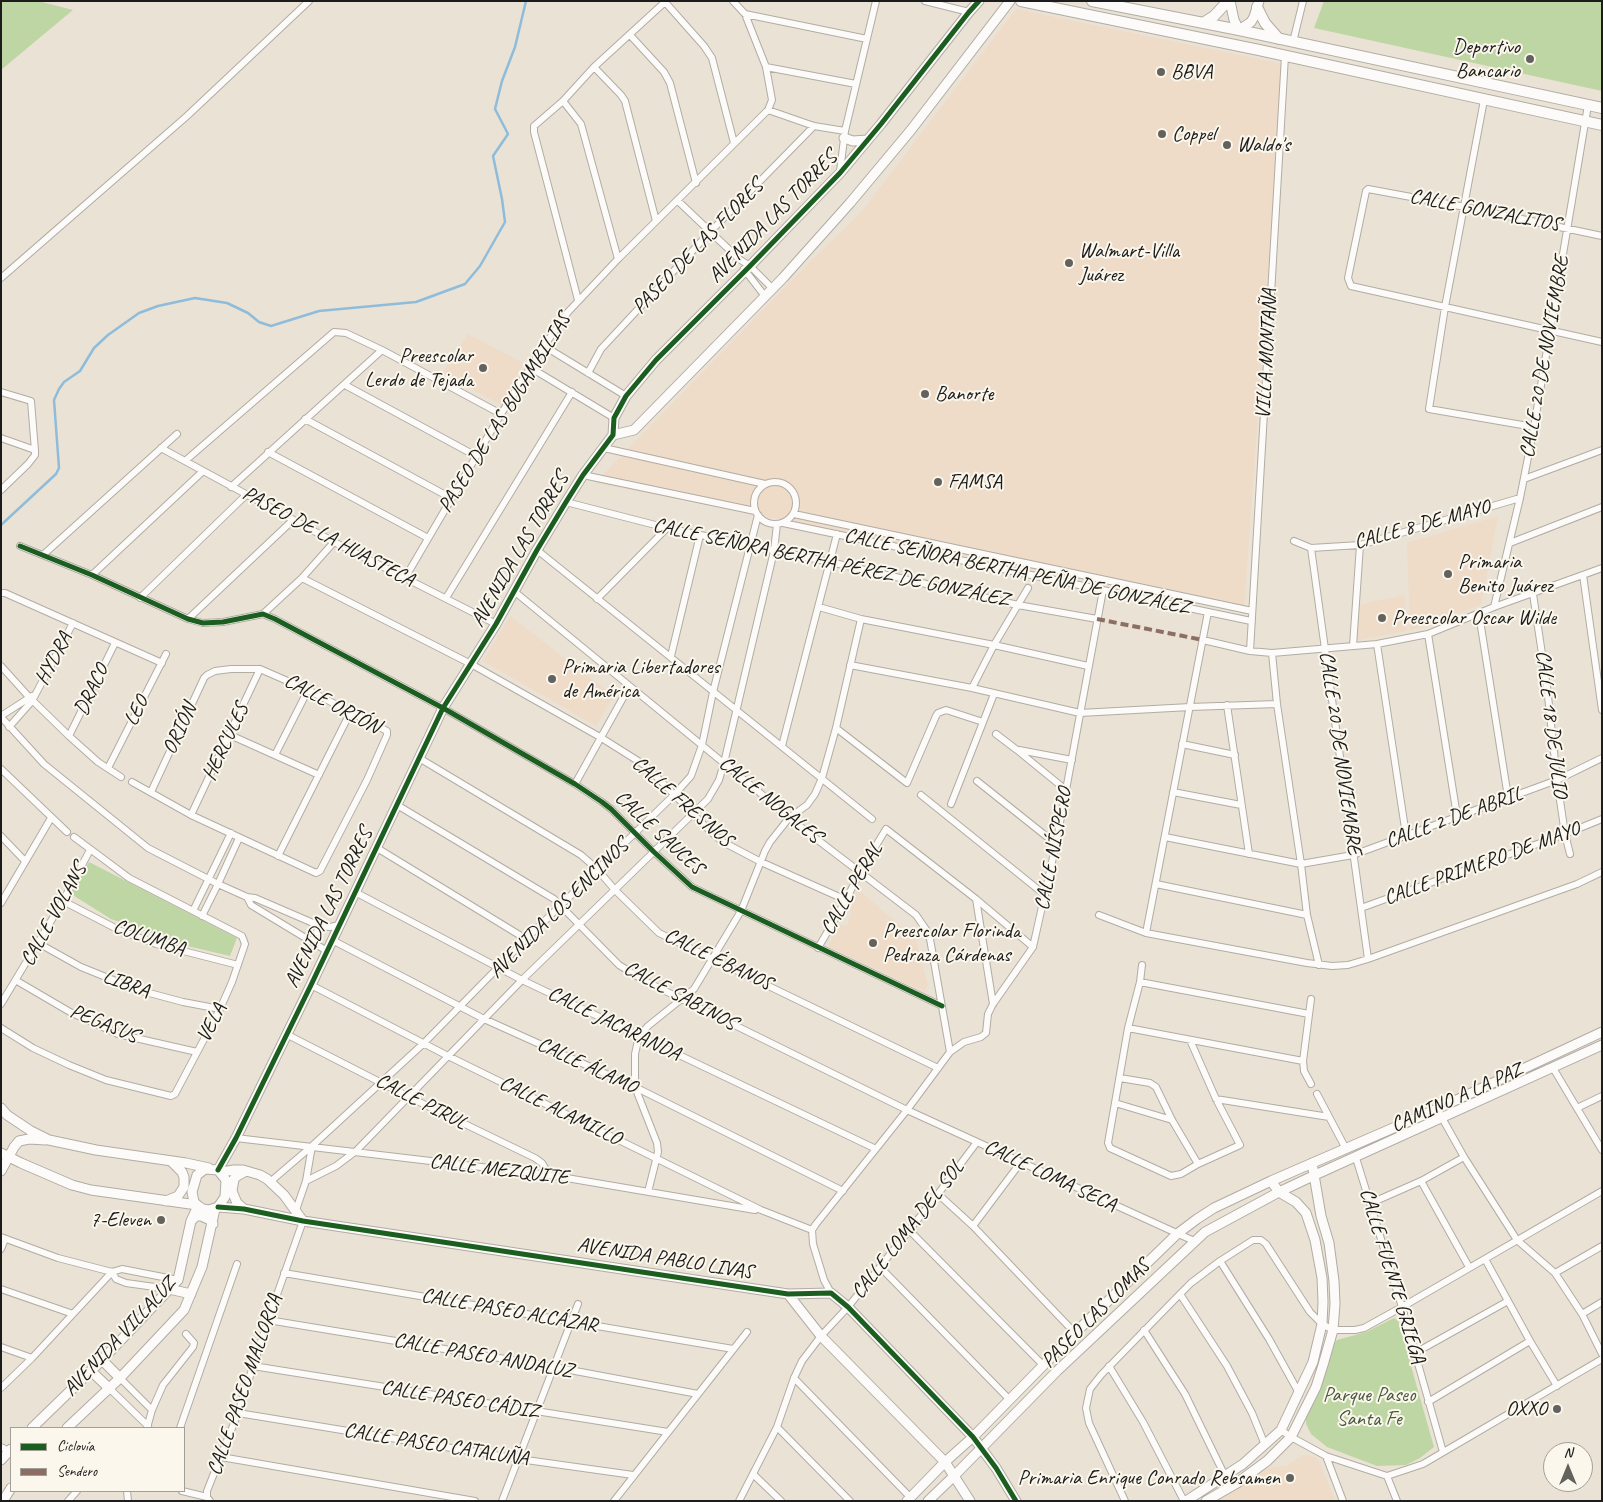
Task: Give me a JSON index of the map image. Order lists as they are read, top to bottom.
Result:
{
  "streets": {
    "street": [
      "CALLE GONZALITOS",
      "AVENIDA LAS TORRES",
      "PASEO DE LAS FLORES",
      "VILLA MONTAÑA",
      "CALLE 20 DE NOVIEMBRE",
      "PASEO DE LAS BUGAMBILIAS",
      "CALLE 8 DE MAYO",
      "PASEO DE LA HUASTECA",
      "CALLE SEÑORA BERTHA PÉREZ DE GONZÁLEZ",
      "CALLE SEÑORA BERTHA PEÑA DE GONZÁLEZ",
      "HYDRA",
      "DRACO",
      "CALLE ORIÓN",
      "LEO",
      "CALLE 18 DE JULIO",
      "ORIÓN",
      "HERCULES",
      "CALLE NOGALES",
      "CALLE FRESNOS",
      "CALLE 2 DE ABRIL",
      "CALLE SAUCES",
      "CALLE NÍSPERO",
      "CALLE PRIMERO DE MAYO",
      "CALLE PERAL",
      "AVENIDA LOS ENCINOS",
      "CALLE VOLANS",
      "COLUMBA",
      "CALLE ÉBANOS",
      "LIBRA",
      "CALLE SABINOS",
      "VELA",
      "PEGASUS",
      "CALLE JACARANDA",
      "CALLE ÁLAMO",
      "CAMINO A LA PAZ",
      "CALLE PIRUL",
      "CALLE ALAMILLO",
      "CALLE MEZQUITE",
      "CALLE LOMA SECA",
      "CALLE LOMA DEL SOL",
      "AVENIDA PABLO LIVAS",
      "CALLE FUENTE GRIEGA",
      "CALLE PASEO ALCÁZAR",
      "PASEO LAS LOMAS",
      "AVENIDA VILLALUZ",
      "CALLE PASEO ANDALUZ",
      "CALLE PASEO MALLORCA",
      "CALLE PASEO CÁDIZ",
      "CALLE PASEO CATALUÑA"
    ]
  },
  "crossings": [
    ["CALLE GONZALITOS", "CALLE 20 DE NOVIEMBRE"],
    ["AVENIDA LAS TORRES", "PASEO DE LA HUASTECA"],
    ["AVENIDA LAS TORRES", "CALLE SEÑORA BERTHA PÉREZ DE GONZÁLEZ"],
    ["AVENIDA LAS TORRES", "CALLE NOGALES"],
    ["AVENIDA LAS TORRES", "CALLE FRESNOS"],
    ["AVENIDA LAS TORRES", "CALLE SAUCES"],
    ["AVENIDA LAS TORRES", "CALLE ÉBANOS"],
    ["AVENIDA LAS TORRES", "CALLE SABINOS"],
    ["AVENIDA LAS TORRES", "CALLE JACARANDA"],
    ["AVENIDA LAS TORRES", "CALLE ÁLAMO"],
    ["AVENIDA LAS TORRES", "CALLE PIRUL"],
    ["AVENIDA LAS TORRES", "CALLE ALAMILLO"],
    ["AVENIDA LAS TORRES", "CALLE MEZQUITE"],
    ["AVENIDA LAS TORRES", "AVENIDA PABLO LIVAS"],
    ["AVENIDA LAS TORRES", "AVENIDA VILLALUZ"],
    ["VILLA MONTAÑA", "CALLE SEÑORA BERTHA PEÑA DE GONZÁLEZ"],
    ["CALLE 20 DE NOVIEMBRE", "CALLE 8 DE MAYO"],
    ["CALLE 20 DE NOVIEMBRE", "CALLE 2 DE ABRIL"],
    ["CALLE 20 DE NOVIEMBRE", "CALLE PRIMERO DE MAYO"],
    ["PASEO DE LAS BUGAMBILIAS", "PASEO DE LA HUASTECA"],
    ["CALLE SEÑORA BERTHA PÉREZ DE GONZÁLEZ", "CALLE NÍSPERO"],
    ["CALLE SEÑORA BERTHA PÉREZ DE GONZÁLEZ", "AVENIDA LOS ENCINOS"],
    ["CALLE SEÑORA BERTHA PEÑA DE GONZÁLEZ", "CALLE NÍSPERO"],
    ["CALLE SEÑORA BERTHA PEÑA DE GONZÁLEZ", "AVENIDA LOS ENCINOS"],
    ["CALLE ORIÓN", "ORIÓN"],
    ["CALLE ORIÓN", "HERCULES"],
    ["CALLE 18 DE JULIO", "CALLE 2 DE ABRIL"],
    ["CALLE 18 DE JULIO", "CALLE PRIMERO DE MAYO"],
    ["CALLE NOGALES", "CALLE SAUCES"],
    ["CALLE NOGALES", "CALLE NÍSPERO"],
    ["CALLE NOGALES", "CALLE PERAL"],
    ["CALLE NOGALES", "AVENIDA LOS ENCINOS"],
    ["CALLE FRESNOS", "CALLE PERAL"],
    ["CALLE FRESNOS", "AVENIDA LOS ENCINOS"],
    ["CALLE SAUCES", "CALLE PERAL"],
    ["CALLE SAUCES", "AVENIDA LOS ENCINOS"],
    ["CALLE NÍSPERO", "CALLE ÉBANOS"],
    ["CALLE NÍSPERO", "CALLE SABINOS"],
    ["CALLE NÍSPERO", "CALLE JACARANDA"],
    ["CALLE NÍSPERO", "CALLE ÁLAMO"],
    ["CALLE NÍSPERO", "CALLE ALAMILLO"],
    ["CALLE NÍSPERO", "CALLE LOMA SECA"],
    ["AVENIDA LOS ENCINOS", "CALLE ÉBANOS"],
    ["AVENIDA LOS ENCINOS", "CALLE SABINOS"],
    ["AVENIDA LOS ENCINOS", "CALLE JACARANDA"],
    ["AVENIDA LOS ENCINOS", "CALLE ÁLAMO"],
    ["AVENIDA LOS ENCINOS", "CALLE PIRUL"],
    ["AVENIDA LOS ENCINOS", "CALLE ALAMILLO"],
    ["AVENIDA LOS ENCINOS", "CALLE MEZQUITE"],
    ["CALLE VOLANS", "COLUMBA"],
    ["CALLE VOLANS", "LIBRA"],
    ["CALLE VOLANS", "VELA"],
    ["CALLE VOLANS", "PEGASUS"],
    ["COLUMBA", "VELA"],
    ["LIBRA", "VELA"],
    ["CALLE SABINOS", "CALLE LOMA SECA"],
    ["VELA", "PEGASUS"],
    ["CAMINO A LA PAZ", "CALLE LOMA SECA"],
    ["CAMINO A LA PAZ", "CALLE FUENTE GRIEGA"],
    ["CAMINO A LA PAZ", "PASEO LAS LOMAS"],
    ["CALLE PIRUL", "CALLE MEZQUITE"],
    ["CALLE ALAMILLO", "CALLE MEZQUITE"],
    ["CALLE LOMA SECA", "CALLE LOMA DEL SOL"],
    ["CALLE LOMA SECA", "PASEO LAS LOMAS"],
    ["AVENIDA PABLO LIVAS", "AVENIDA VILLALUZ"],
    ["AVENIDA PABLO LIVAS", "CALLE PASEO MALLORCA"],
    ["CALLE PASEO ALCÁZAR", "CALLE PASEO MALLORCA"],
    ["CALLE PASEO ANDALUZ", "CALLE PASEO MALLORCA"],
    ["CALLE PASEO MALLORCA", "CALLE PASEO CÁDIZ"],
    ["CALLE PASEO MALLORCA", "CALLE PASEO CATALUÑA"]
  ],
  "parks": ["Parque Paseo Santa Fe"],
  "places": [
    "Deportivo Bancario",
    "BBVA",
    "Coppel",
    "Waldo's",
    "Walmart-Villa Juárez",
    "Preescolar Lerdo de Tejada",
    "Banorte",
    "FAMSA",
    "Primaria Benito Juárez",
    "Preescolar Oscar Wilde",
    "Primaria Libertadores de América",
    "Preescolar Florinda Pedraza Cárdenas",
    "7-Eleven",
    "OXXO",
    "Primaria Enrique Conrado Rebsamen"
  ],
  "legend": ["Ciclovía", "Sendero"],
  "north": "top"
}
